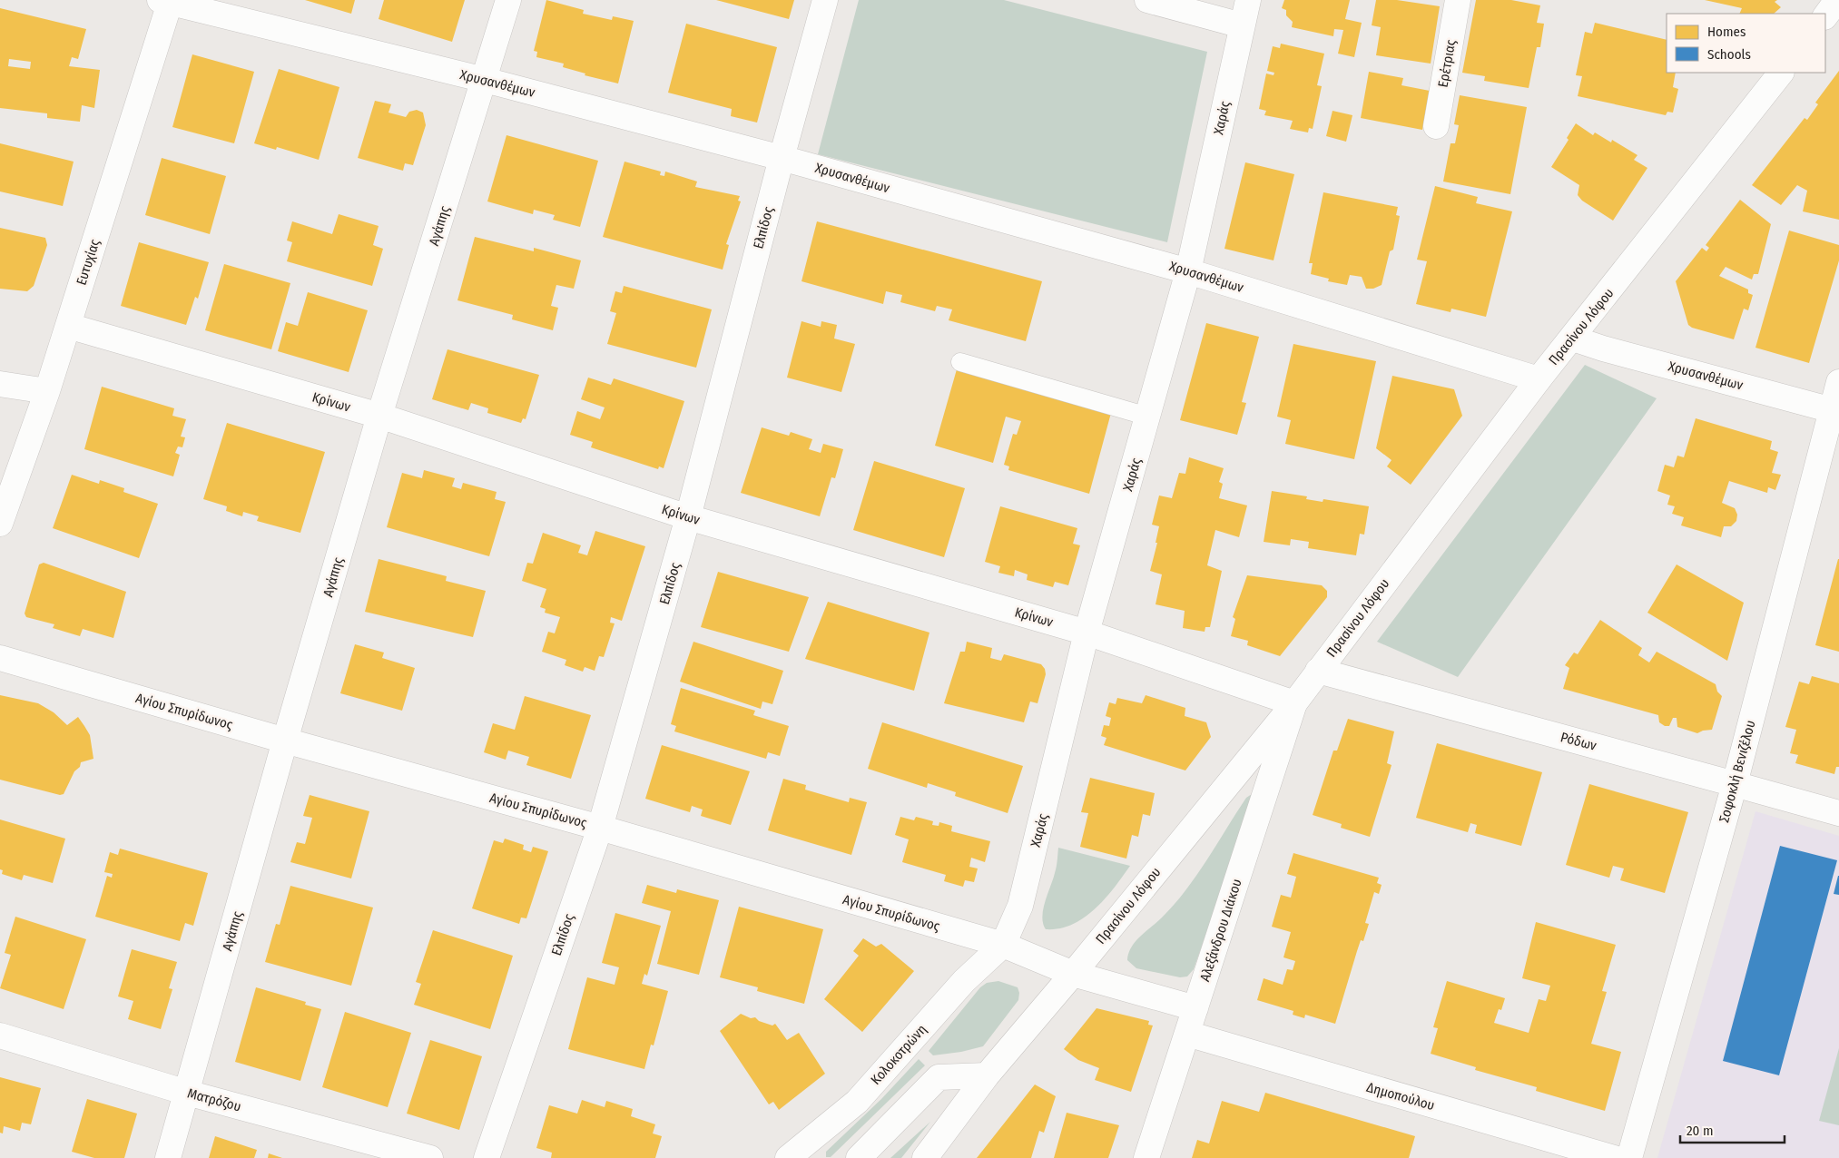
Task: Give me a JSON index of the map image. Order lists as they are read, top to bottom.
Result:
{
  "streets": {
    "street": [
      "Ερέτριας",
      "Χρυσανθέμων",
      "Χαράς",
      "Αγάπης",
      "Ελπίδος",
      "Ευτυχίας",
      "Πρασίνου Λόφου",
      "Κρίνων",
      "Αγίου Σπυρίδωνος",
      "Ρόδων",
      "Σοφοκλή Βενιζέλου",
      "Αλεξάνδρου Διάκου",
      "Κολοκοτρώνη",
      "Δημοπούλου",
      "Ματρόζου"
    ]
  },
  "crossings": [
    ["Χρυσανθέμων", "Χαράς"],
    ["Χρυσανθέμων", "Αγάπης"],
    ["Χρυσανθέμων", "Ελπίδος"],
    ["Χρυσανθέμων", "Ευτυχίας"],
    ["Χρυσανθέμων", "Πρασίνου Λόφου"],
    ["Χρυσανθέμων", "Σοφοκλή Βενιζέλου"],
    ["Χαράς", "Κρίνων"],
    ["Χαράς", "Αγίου Σπυρίδωνος"],
    ["Χαράς", "Κολοκοτρώνη"],
    ["Αγάπης", "Κρίνων"],
    ["Αγάπης", "Αγίου Σπυρίδωνος"],
    ["Αγάπης", "Ματρόζου"],
    ["Ελπίδος", "Κρίνων"],
    ["Ελπίδος", "Αγίου Σπυρίδωνος"],
    ["Ευτυχίας", "Κρίνων"],
    ["Πρασίνου Λόφου", "Κρίνων"],
    ["Πρασίνου Λόφου", "Αγίου Σπυρίδωνος"],
    ["Πρασίνου Λόφου", "Ρόδων"],
    ["Πρασίνου Λόφου", "Αλεξάνδρου Διάκου"],
    ["Κρίνων", "Αλεξάνδρου Διάκου"],
    ["Αγίου Σπυρίδωνος", "Κολοκοτρώνη"],
    ["Ρόδων", "Σοφοκλή Βενιζέλου"],
    ["Αλεξάνδρου Διάκου", "Δημοπούλου"]
  ],
  "legend": ["Homes", "Schools"],
  "scale_bar": "20 m"
}
